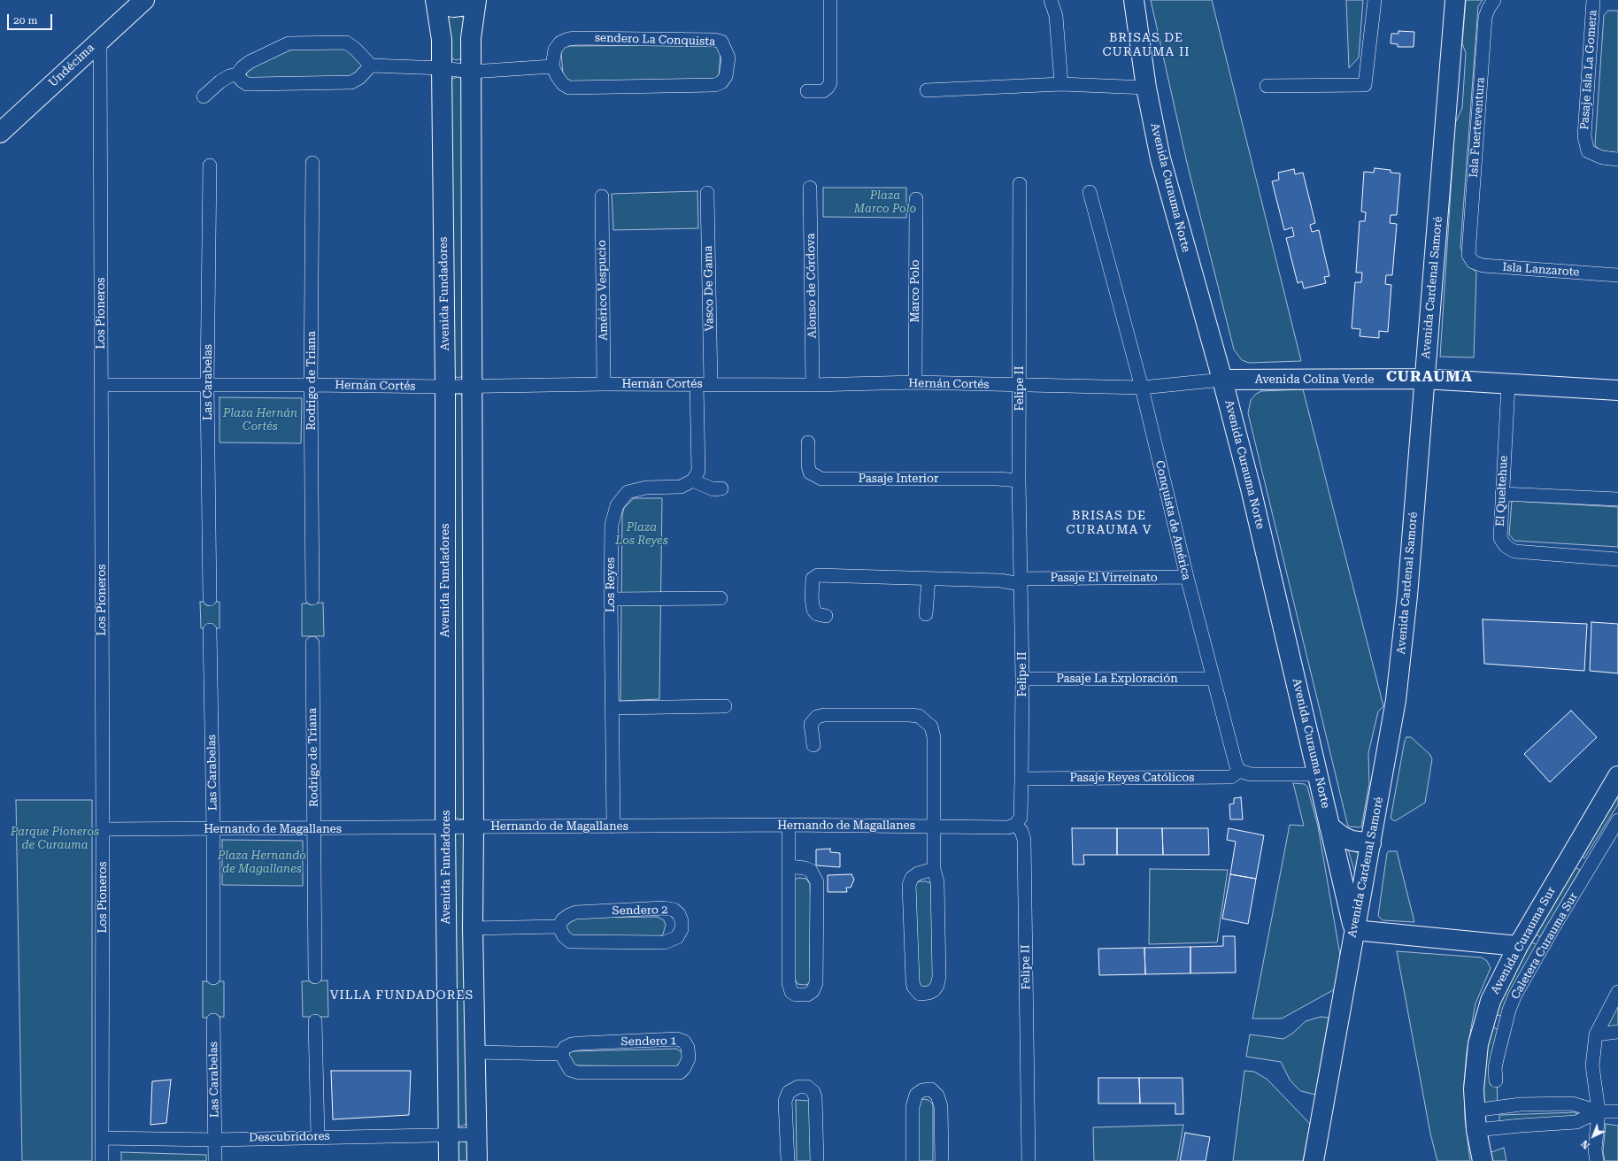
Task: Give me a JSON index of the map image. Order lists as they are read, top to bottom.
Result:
{
  "streets": {
    "street": [
      "sendero La Conquista",
      "Undécima",
      "Pasaje Isla La Gomera",
      "Isla Fuerteventura",
      "Avenida Curauma Norte",
      "Isla Lanzarote",
      "Alonso de Córdova",
      "Avenida Cardenal Samoré",
      "Vasco De Gama",
      "Américo Vespucio",
      "Marco Polo",
      "Avenida Fundadores",
      "Los Pioneros",
      "Avenida Colina Verde",
      "Rodrigo de Triana",
      "Las Carabelas",
      "Hernán Cortés",
      "Felipe II",
      "Pasaje Interior",
      "El Queltehue",
      "Conquista de América",
      "Pasaje El Virreinato",
      "Los Reyes",
      "Pasaje La Exploración",
      "Pasaje Reyes Católicos",
      "Hernando de Magallanes",
      "Sendero 2",
      "Avenida Curauma Sur",
      "Caletera Curauma Sur",
      "Sendero 1",
      "Descubridores"
    ]
  },
  "crossings": [
    ["Undécima", "Los Pioneros"],
    ["Isla Fuerteventura", "Isla Lanzarote"],
    ["Avenida Curauma Norte", "Avenida Cardenal Samoré"],
    ["Avenida Curauma Norte", "Avenida Colina Verde"],
    ["Avenida Curauma Norte", "Hernán Cortés"],
    ["Alonso de Córdova", "Hernán Cortés"],
    ["Avenida Cardenal Samoré", "Avenida Colina Verde"],
    ["Vasco De Gama", "Hernán Cortés"],
    ["Américo Vespucio", "Hernán Cortés"],
    ["Marco Polo", "Hernán Cortés"],
    ["Avenida Fundadores", "Hernán Cortés"],
    ["Avenida Fundadores", "Hernando de Magallanes"],
    ["Avenida Fundadores", "Descubridores"],
    ["Los Pioneros", "Hernán Cortés"],
    ["Los Pioneros", "Hernando de Magallanes"],
    ["Los Pioneros", "Descubridores"],
    ["Avenida Colina Verde", "Hernán Cortés"],
    ["Avenida Colina Verde", "El Queltehue"],
    ["Rodrigo de Triana", "Hernán Cortés"],
    ["Rodrigo de Triana", "Hernando de Magallanes"],
    ["Las Carabelas", "Hernán Cortés"],
    ["Las Carabelas", "Hernando de Magallanes"],
    ["Las Carabelas", "Descubridores"],
    ["Hernán Cortés", "Felipe II"],
    ["Hernán Cortés", "Conquista de América"],
    ["Felipe II", "Pasaje Interior"],
    ["Felipe II", "Pasaje El Virreinato"],
    ["Felipe II", "Pasaje La Exploración"],
    ["Felipe II", "Pasaje Reyes Católicos"],
    ["Felipe II", "Hernando de Magallanes"],
    ["Conquista de América", "Pasaje El Virreinato"],
    ["Conquista de América", "Pasaje La Exploración"],
    ["Conquista de América", "Pasaje Reyes Católicos"],
    ["Los Reyes", "Hernando de Magallanes"]
  ],
  "districts": [
    "BRISAS DE CURAUMA II",
    "CURAUMA",
    "BRISAS DE CURAUMA V",
    "VILLA FUNDADORES"
  ],
  "parks": [
    "Plaza Marco Polo",
    "Plaza Hernán Cortés",
    "Plaza Los Reyes",
    "Parque Pioneros de Curauma",
    "Plaza Hernando de Magallanes"
  ],
  "scale_bar": "20 m",
  "north": "bottom left"
}
